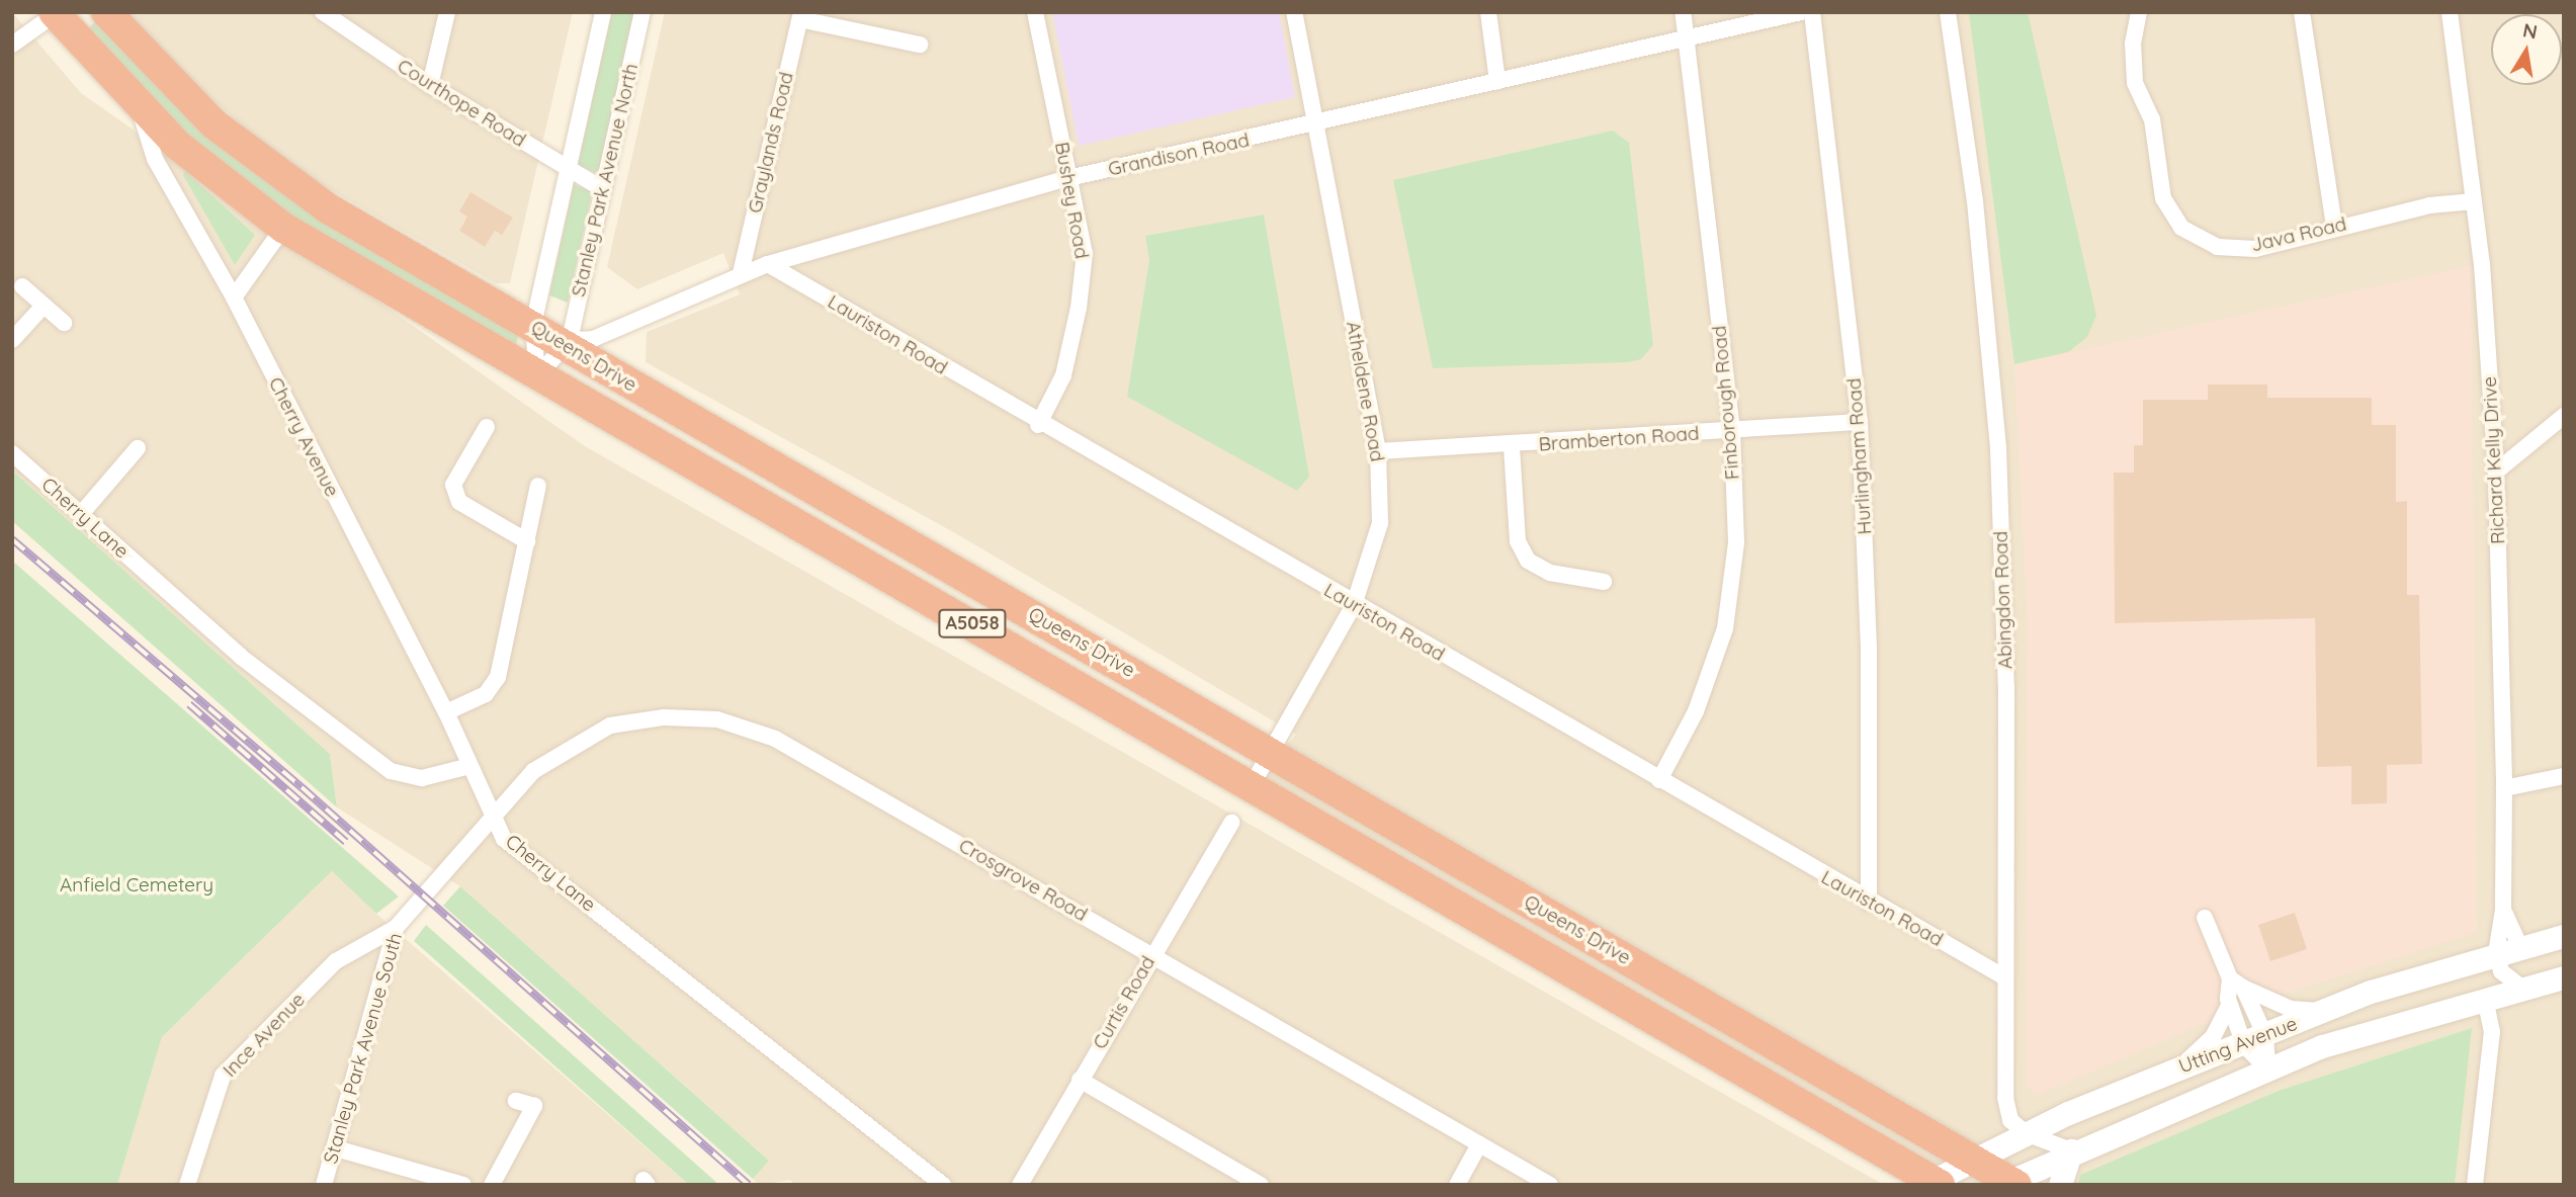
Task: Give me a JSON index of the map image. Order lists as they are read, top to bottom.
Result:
{
  "streets": {
    "highway": ["Queens Drive", "A5058"],
    "street": [
      "Courthope Road",
      "Graylands Road",
      "Grandison Road",
      "Stanley Park Avenue North",
      "Bushey Road",
      "Java Road",
      "Lauriston Road",
      "Atheldene Road",
      "Finborough Road",
      "Cherry Avenue",
      "Bramberton Road",
      "Hurlingham Road",
      "Richard Kelly Drive",
      "Cherry Lane",
      "Abingdon Road",
      "Crosgrove Road",
      "Curtis Road",
      "Ince Avenue",
      "Utting Avenue",
      "Stanley Park Avenue South"
    ]
  },
  "crossings": [
    ["Courthope Road", "Stanley Park Avenue North"],
    ["Graylands Road", "Grandison Road"],
    ["Grandison Road", "Stanley Park Avenue North"],
    ["Grandison Road", "Bushey Road"],
    ["Grandison Road", "Lauriston Road"],
    ["Grandison Road", "Queens Drive"],
    ["Grandison Road", "Atheldene Road"],
    ["Grandison Road", "Finborough Road"],
    ["Stanley Park Avenue North", "Queens Drive"],
    ["Bushey Road", "Lauriston Road"],
    ["Java Road", "Richard Kelly Drive"],
    ["Lauriston Road", "Atheldene Road"],
    ["Lauriston Road", "Finborough Road"],
    ["Lauriston Road", "Hurlingham Road"],
    ["Lauriston Road", "Abingdon Road"],
    ["Queens Drive", "Atheldene Road"],
    ["Queens Drive", "Cherry Avenue"],
    ["Queens Drive", "Utting Avenue"],
    ["Atheldene Road", "Bramberton Road"],
    ["Finborough Road", "Bramberton Road"],
    ["Cherry Avenue", "Cherry Lane"],
    ["Bramberton Road", "Hurlingham Road"],
    ["Richard Kelly Drive", "Utting Avenue"],
    ["Cherry Lane", "Crosgrove Road"],
    ["Cherry Lane", "Stanley Park Avenue South"],
    ["Abingdon Road", "Utting Avenue"],
    ["Crosgrove Road", "Curtis Road"],
    ["Crosgrove Road", "Stanley Park Avenue South"],
    ["Ince Avenue", "Stanley Park Avenue South"]
  ],
  "parks": ["Anfield Cemetery"],
  "north": "top"
}
